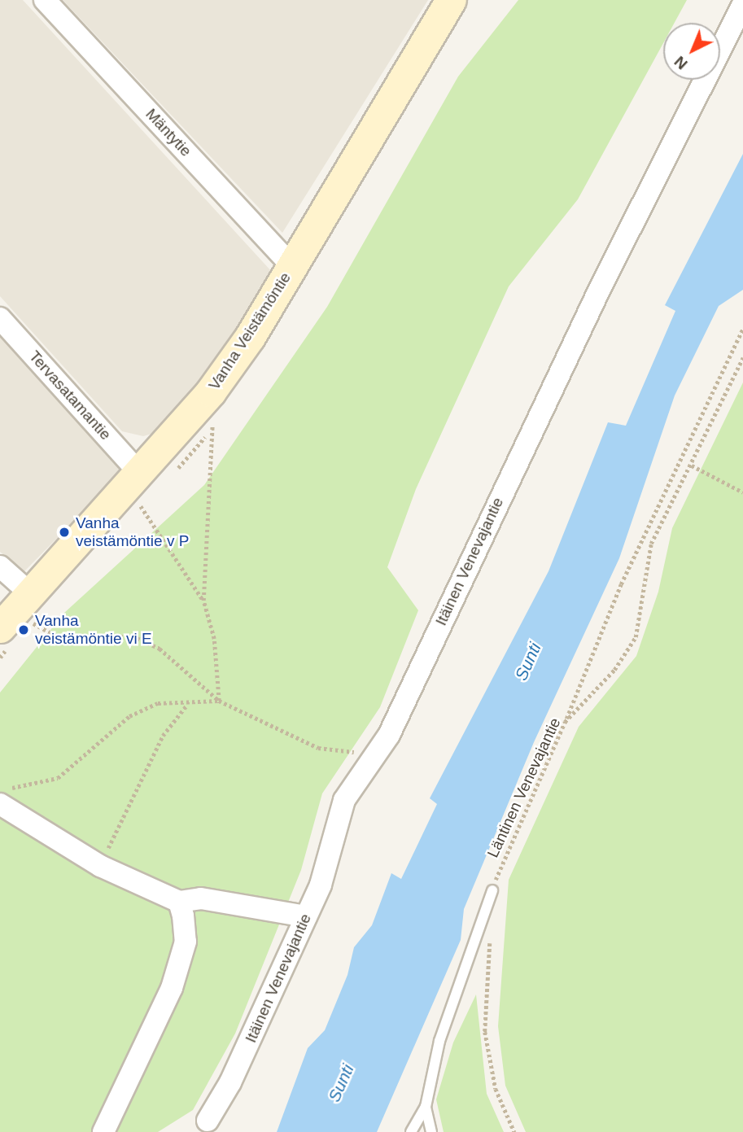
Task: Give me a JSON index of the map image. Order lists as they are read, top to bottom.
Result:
{
  "streets": {
    "street": [
      "Mäntytie",
      "Vanha Veistämöntie",
      "Tervasatamantie",
      "Itäinen Venevajantie"
    ],
    "path": ["Läntinen Venevajantie"]
  },
  "crossings": [
    ["Mäntytie", "Vanha Veistämöntie"],
    ["Vanha Veistämöntie", "Tervasatamantie"]
  ],
  "water": ["Sunti"],
  "places": ["Vanha veistämöntie v P", "Vanha veistämöntie vi E"],
  "north": "bottom left"
}
